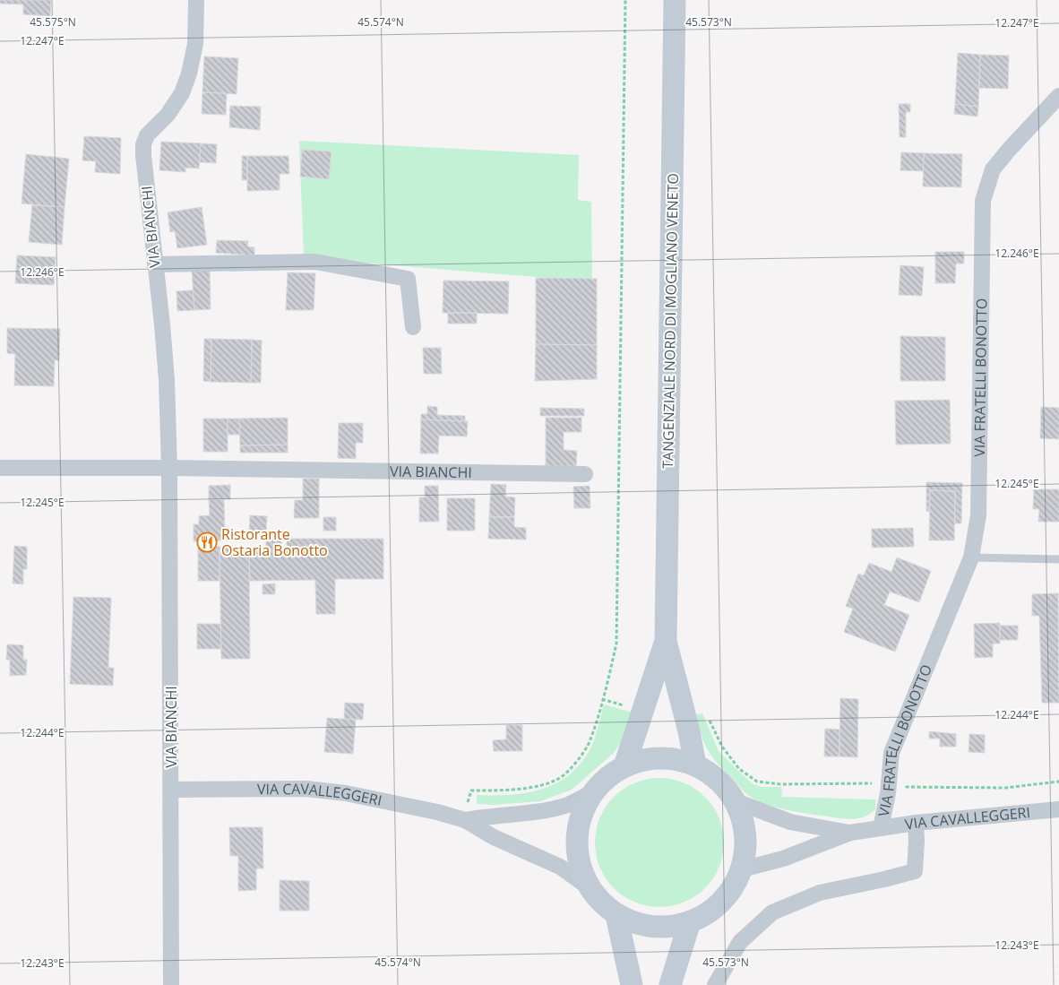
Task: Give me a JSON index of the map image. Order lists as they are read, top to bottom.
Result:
{
  "streets": {
    "main road": ["TANGENZIALE NORD DI MOGLIANO VENETO"],
    "street": ["VIA BIANCHI", "VIA FRATELLI BONOTTO", "VIA CAVALLEGGERI"]
  },
  "crossings": [
    ["VIA BIANCHI", "VIA CAVALLEGGERI"],
    ["VIA FRATELLI BONOTTO", "VIA CAVALLEGGERI"]
  ],
  "places": {
    "restaurant": ["Ristorante Ostaria Bonotto"]
  },
  "coordinates": [
    "45.575°N",
    "45.574°N",
    "45.573°N",
    "12.247°E",
    "12.246°E",
    "12.245°E",
    "12.244°E",
    "12.243°E"
  ]
}
